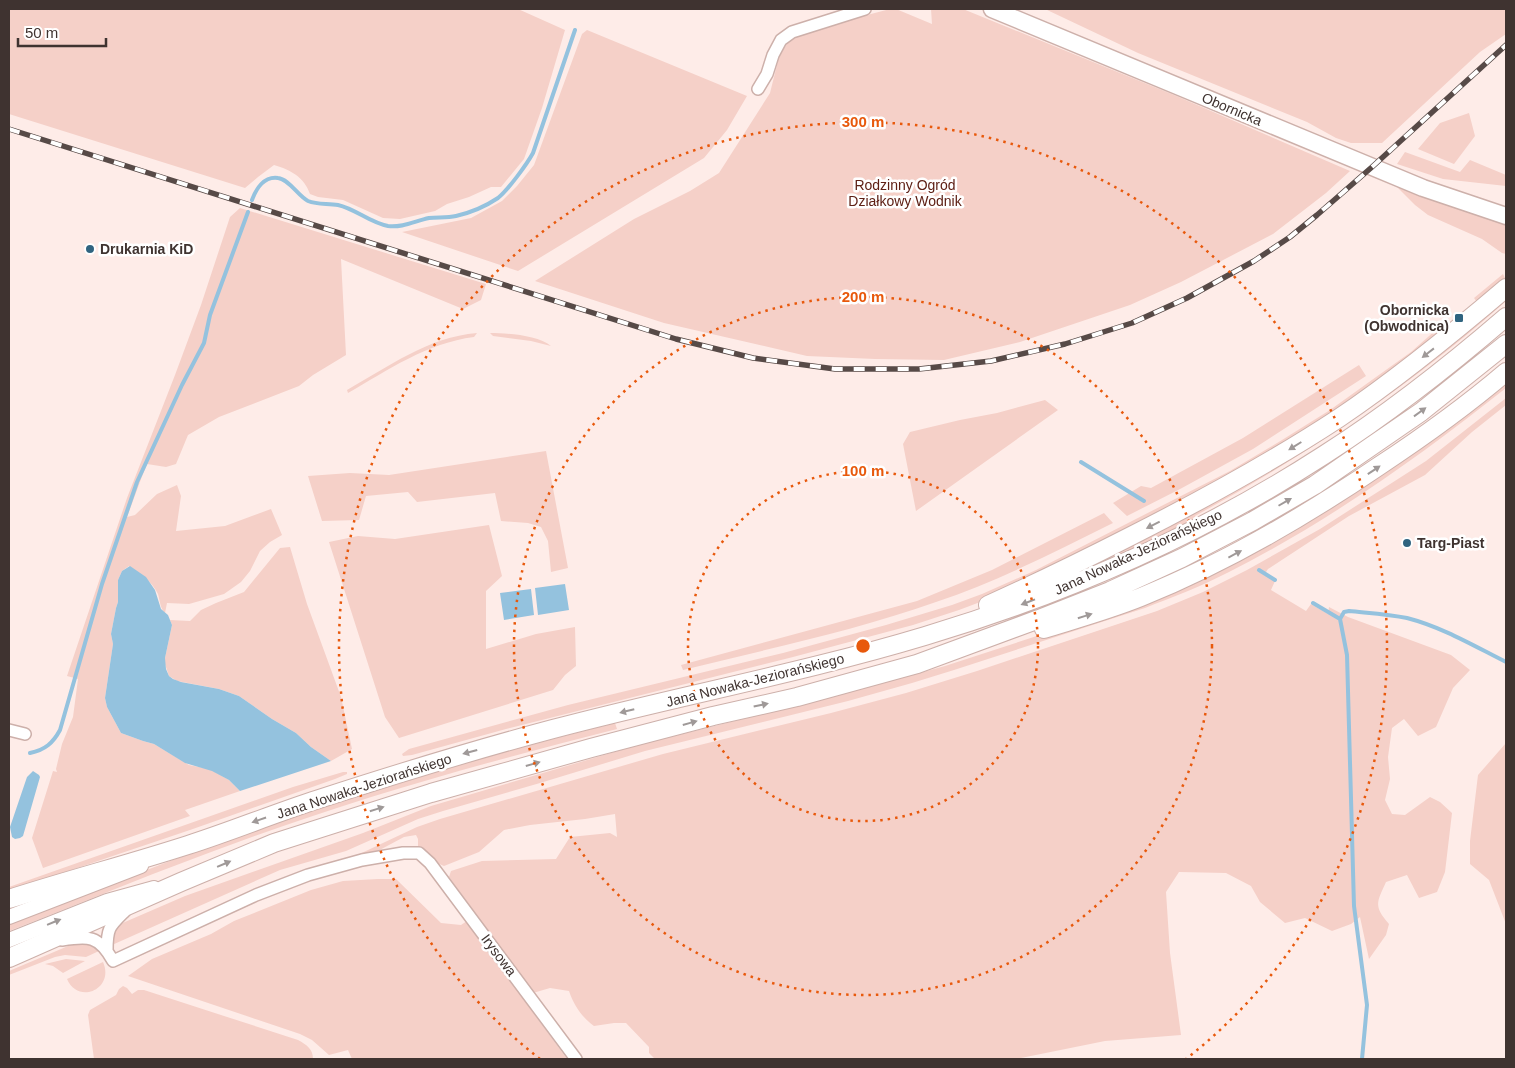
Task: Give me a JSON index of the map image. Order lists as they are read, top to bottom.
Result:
{
  "streets": {
    "main road": ["Obornicka", "Jana Nowaka-Jeziorańskiego"],
    "street": ["Irysowa"]
  },
  "parks": ["Rodzinny Ogród Działkowy Wodnik"],
  "places": {
    "other": ["Drukarnia KiD", "Targ-Piast"],
    "transit": ["Obornicka (Obwodnica)"]
  },
  "scale_bar": "50 m",
  "rings": ["300 m", "200 m", "100 m"]
}
